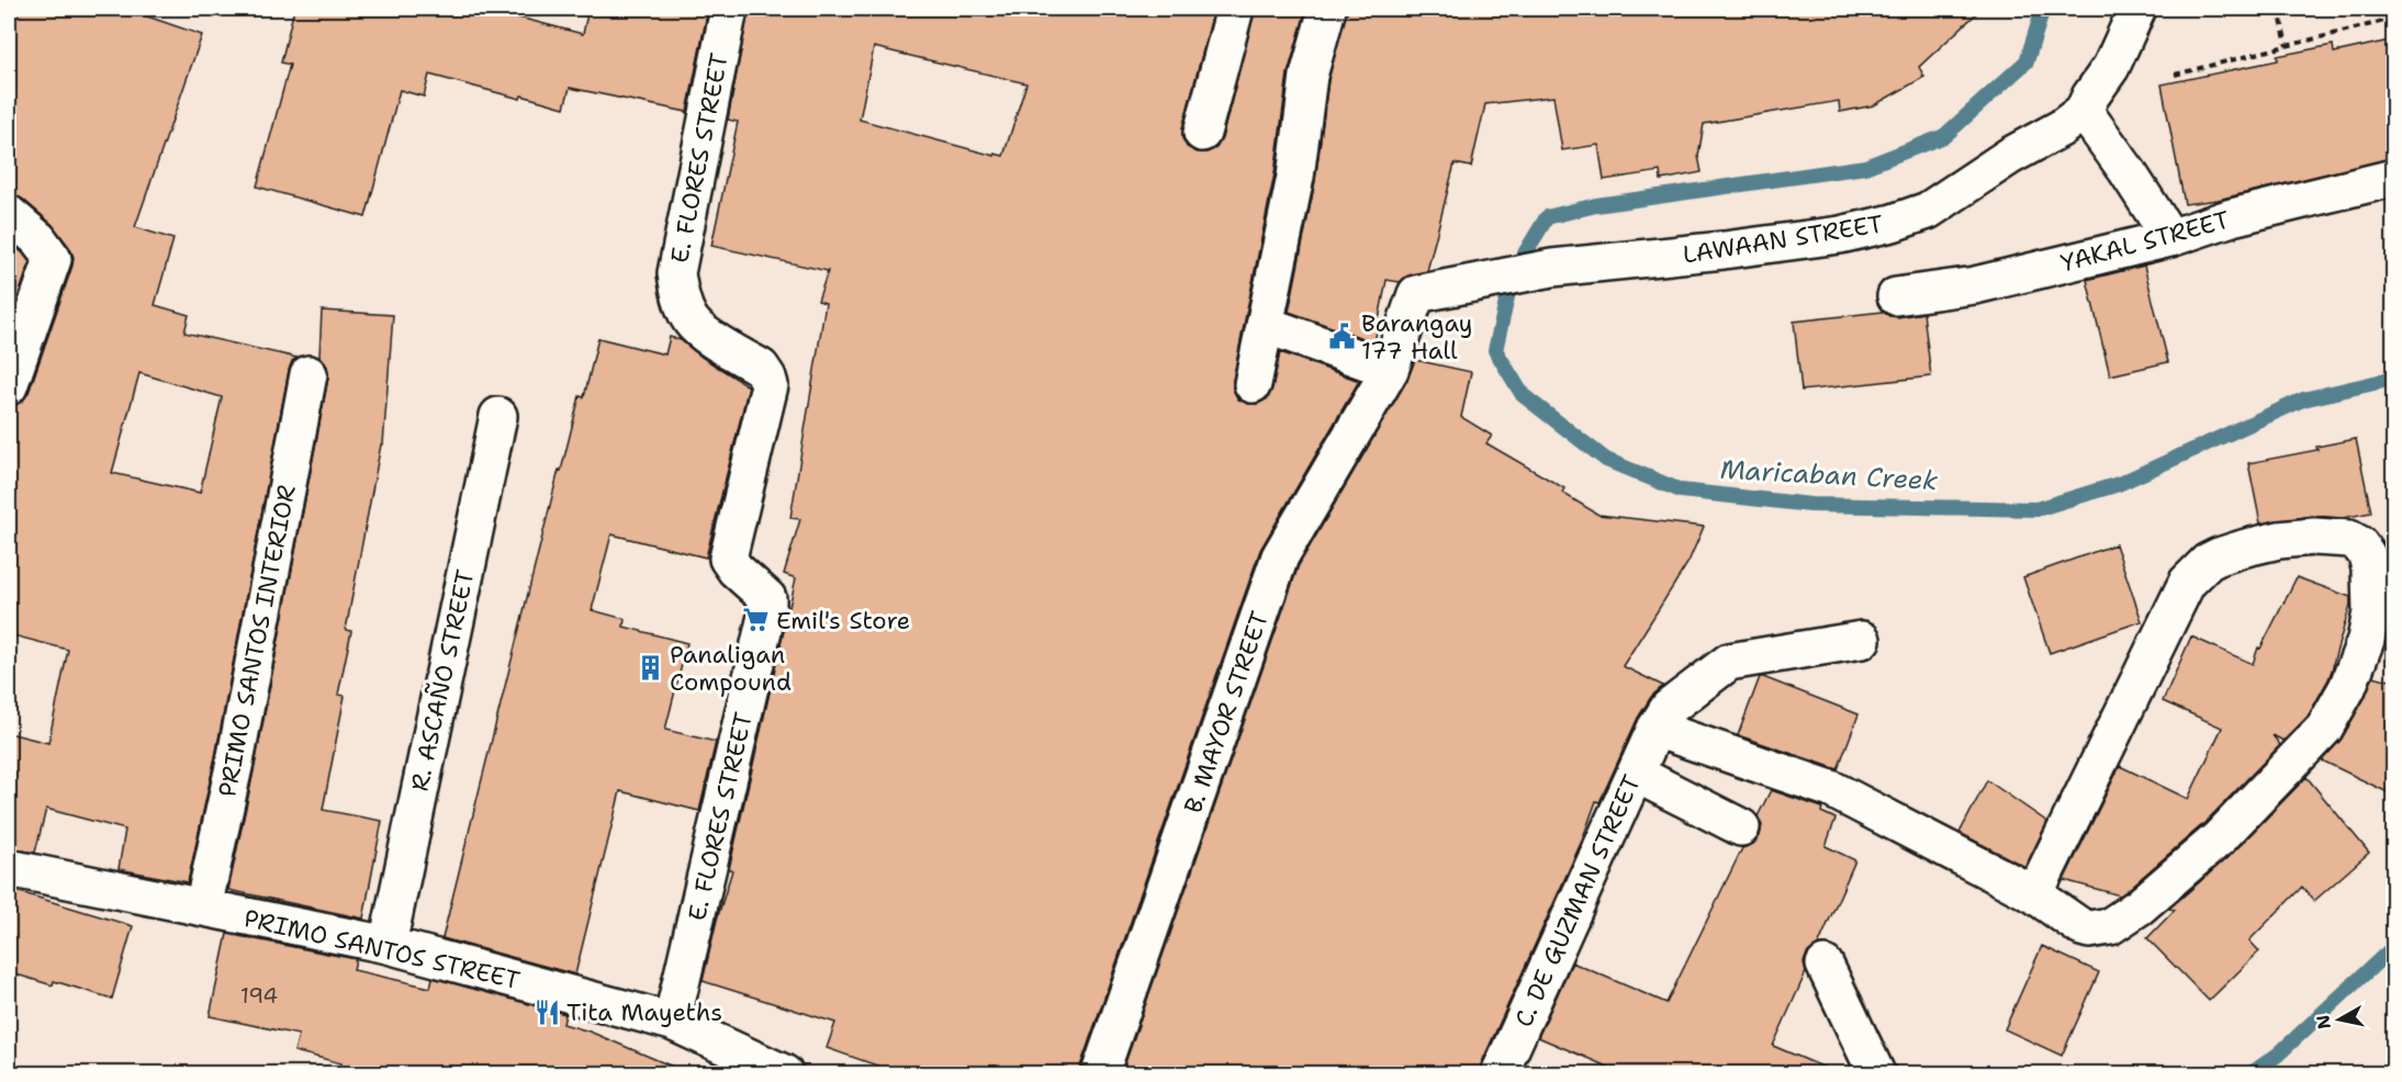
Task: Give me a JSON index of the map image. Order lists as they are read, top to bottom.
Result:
{
  "streets": {
    "street": [
      "E. FLORES STREET",
      "LAWAAN STREET",
      "YAKAL STREET",
      "PRIMO SANTOS INTERIOR",
      "R. ASCAÑO STREET",
      "B. MAYOR STREET",
      "C. DE GUZMAN STREET",
      "PRIMO SANTOS STREET"
    ]
  },
  "crossings": [
    ["E. FLORES STREET", "PRIMO SANTOS STREET"],
    ["LAWAAN STREET", "B. MAYOR STREET"],
    ["PRIMO SANTOS INTERIOR", "PRIMO SANTOS STREET"],
    ["R. ASCAÑO STREET", "PRIMO SANTOS STREET"]
  ],
  "water": ["Maricaban Creek"],
  "places": {
    "public building": ["Barangay 177 Hall"],
    "supermarket": ["Emil's Store"],
    "building": ["Panaligan Compound"],
    "restaurant": ["Tita Mayeths"]
  },
  "house_numbers": ["194"],
  "north": "left"
}
